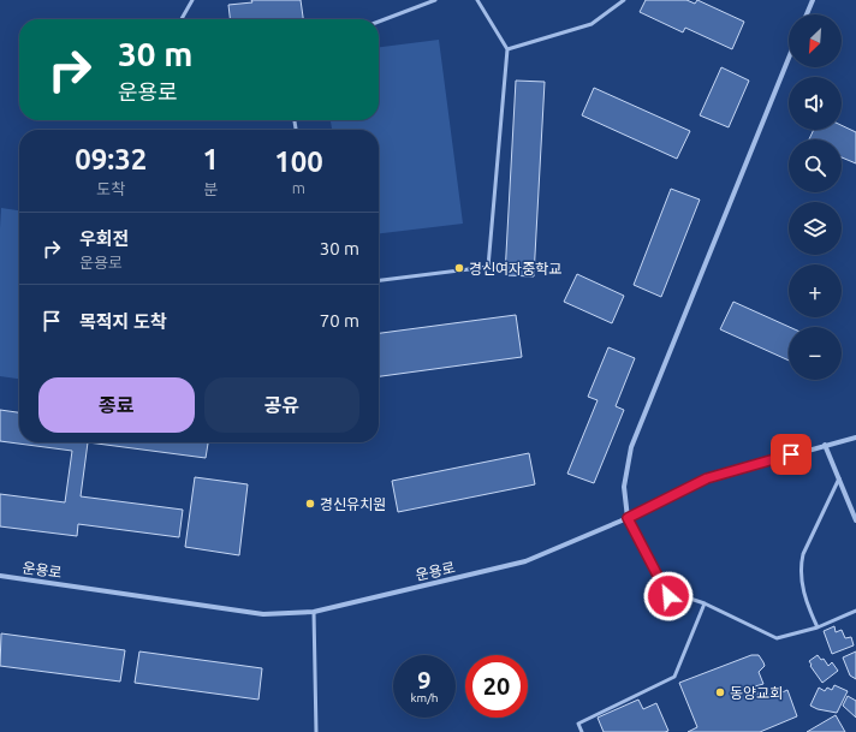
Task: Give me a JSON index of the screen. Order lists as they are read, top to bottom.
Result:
{
  "streets": {
    "street": ["운용로"]
  },
  "places": ["경신여자중학교", "경신유치원", "동양교회"],
  "north": "bottom left",
  "page": {
    "map_buttons": ["+", "−"],
    "turn": ["30 m", "운용로"],
    "eta": [
      "09:32",
      "도착",
      "1",
      "분",
      "100",
      "m"
    ],
    "list": [
      {
        "name": "우회전",
        "note": "운용로",
        "value": "30 m"
      },
      {
        "name": "목적지 도착",
        "value": "70 m"
      }
    ],
    "buttons": ["종료", "공유"],
    "speed": "9 km/h",
    "limit": "20"
  }
}
